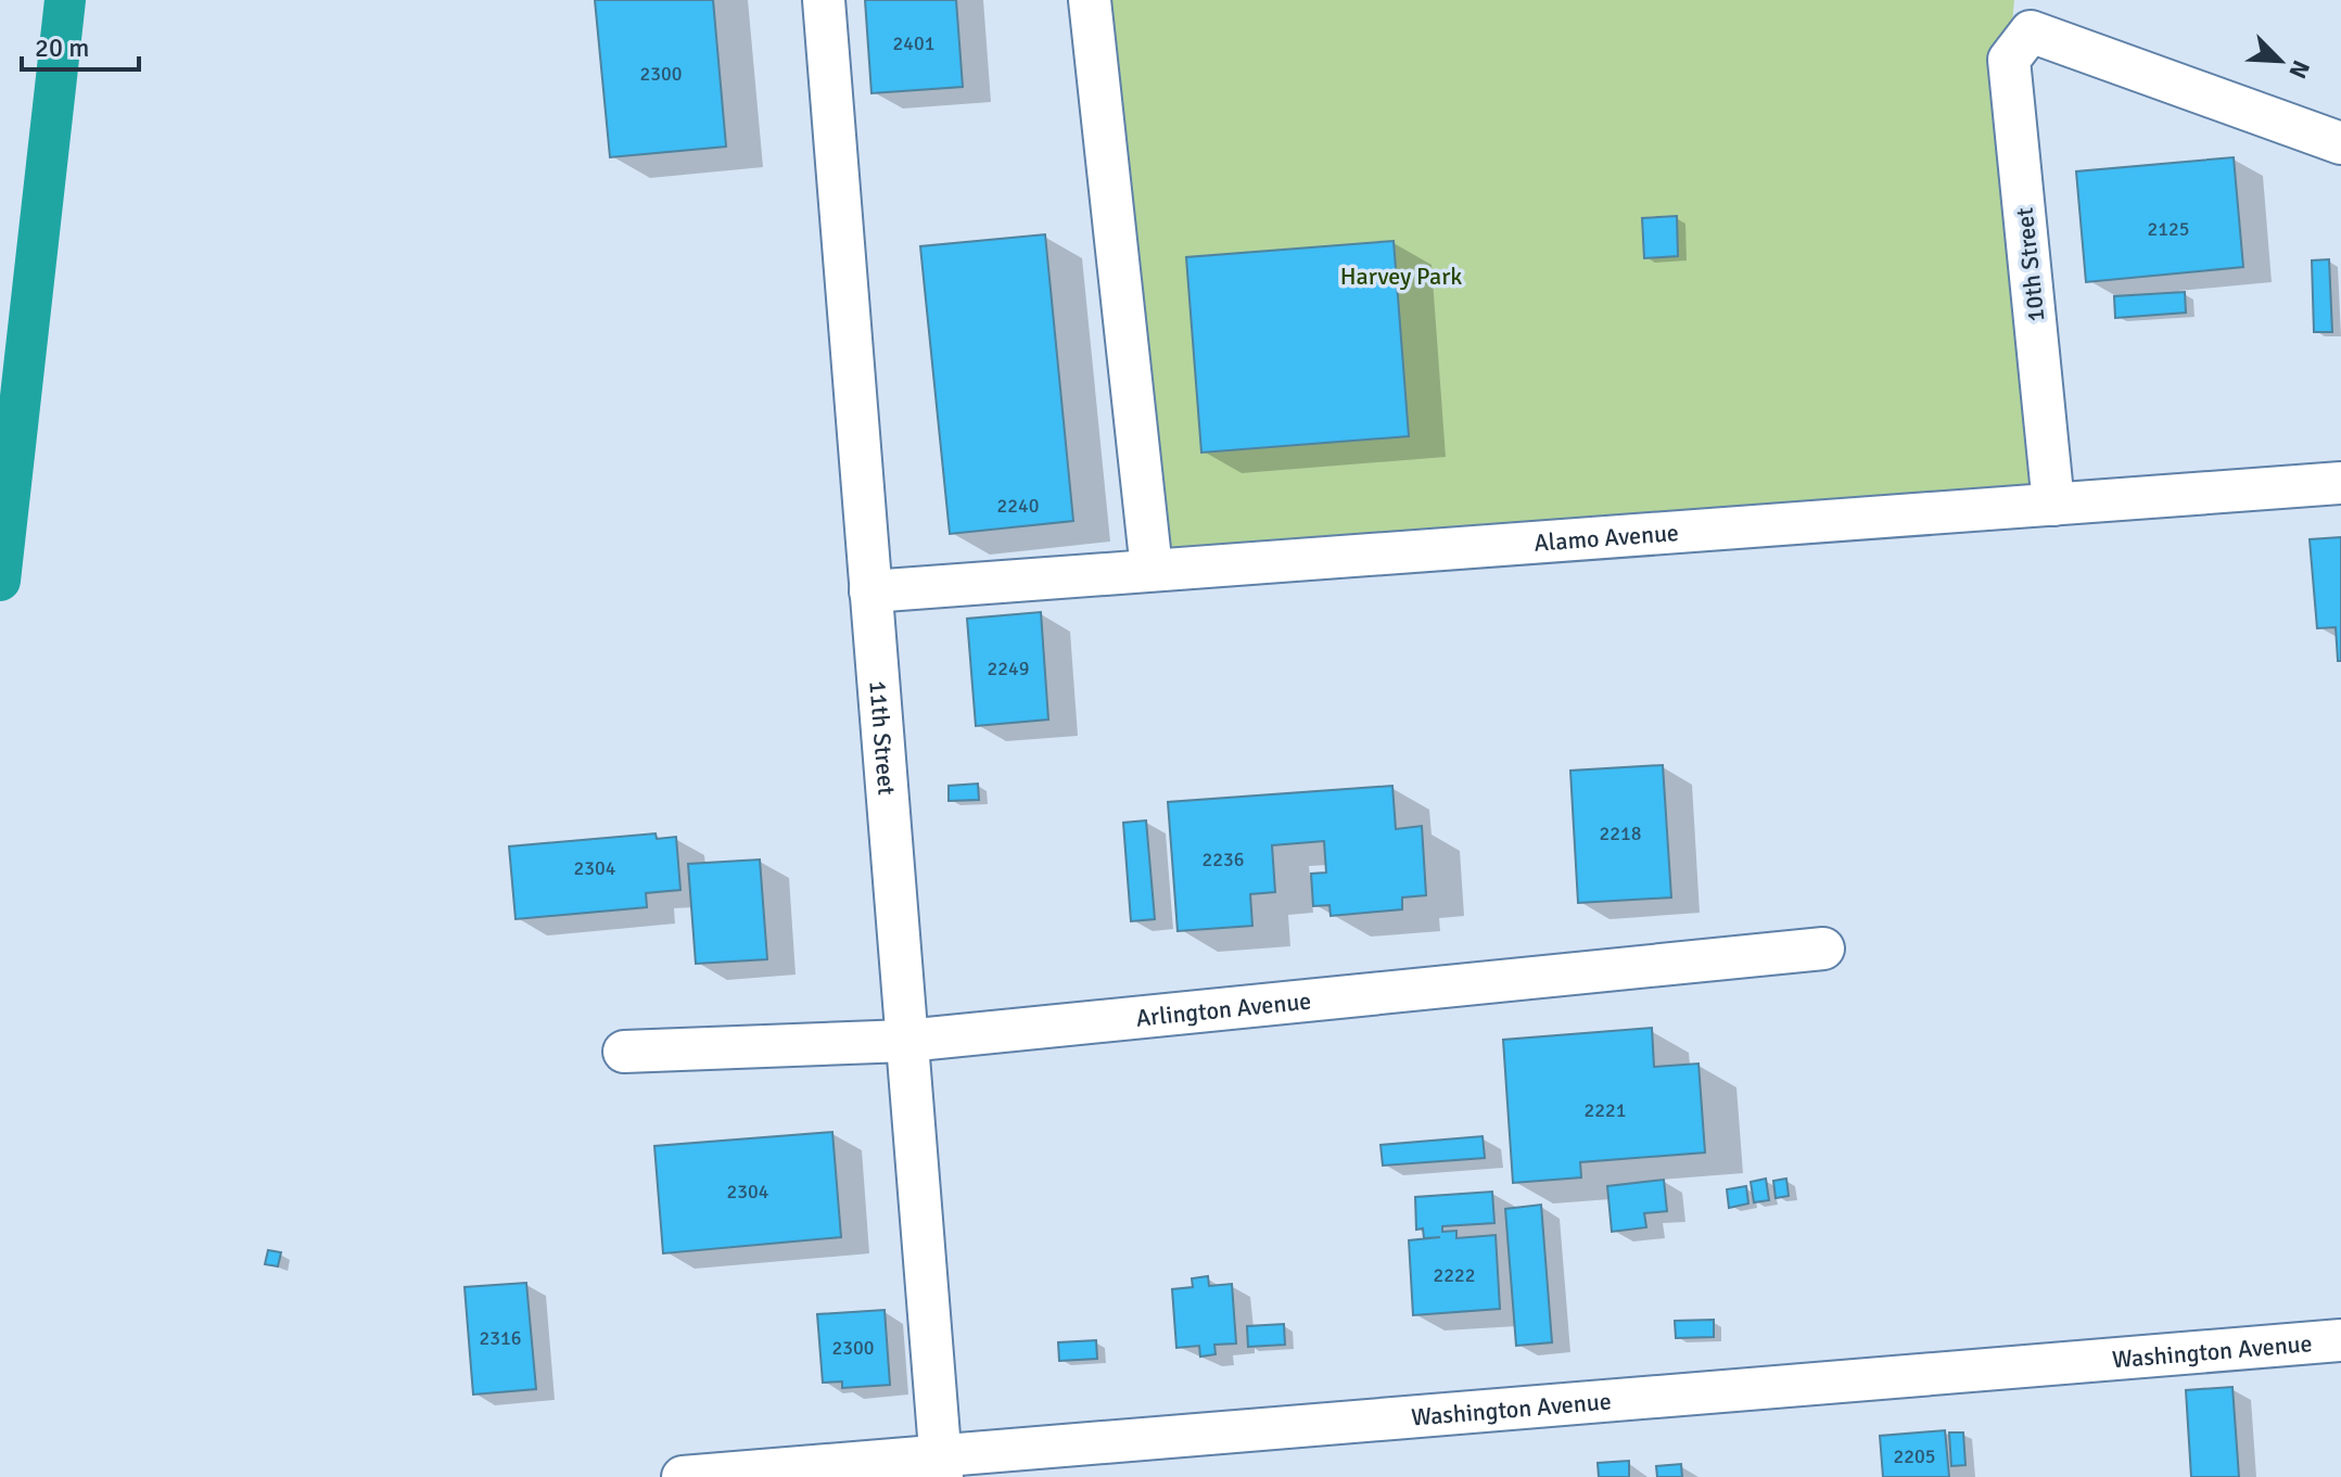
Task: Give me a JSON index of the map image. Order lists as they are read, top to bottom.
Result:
{
  "streets": {
    "street": [
      "10th Street",
      "Alamo Avenue",
      "11th Street",
      "Arlington Avenue",
      "Washington Avenue"
    ]
  },
  "crossings": [
    ["10th Street", "Alamo Avenue"],
    ["Alamo Avenue", "11th Street"],
    ["11th Street", "Arlington Avenue"],
    ["11th Street", "Washington Avenue"]
  ],
  "parks": ["Harvey Park"],
  "house_numbers": [
    "2401",
    "2300",
    "2125",
    "2240",
    "2249",
    "2218",
    "2236",
    "2304",
    "2221",
    "2304",
    "2222",
    "2316",
    "2300",
    "2205"
  ],
  "scale_bar": "20 m",
  "north": "bottom right"
}
